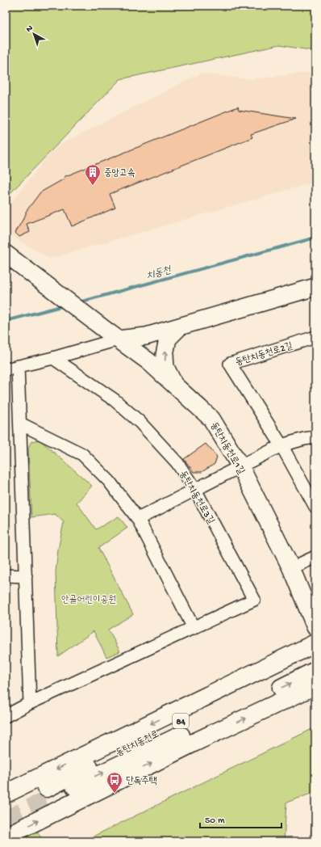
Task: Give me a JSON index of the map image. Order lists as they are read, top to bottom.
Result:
{
  "streets": {
    "main road": ["84", "동탄치동천로"],
    "street": ["동탄치동천로2길", "동탄치동천로1길", "동탄치동천로3길"]
  },
  "water": ["치동천"],
  "parks": ["안골어린이공원"],
  "places": {
    "building": ["중앙고속"],
    "bus stop": ["단독주택"]
  },
  "scale_bar": "50 m",
  "north": "top left"
}
